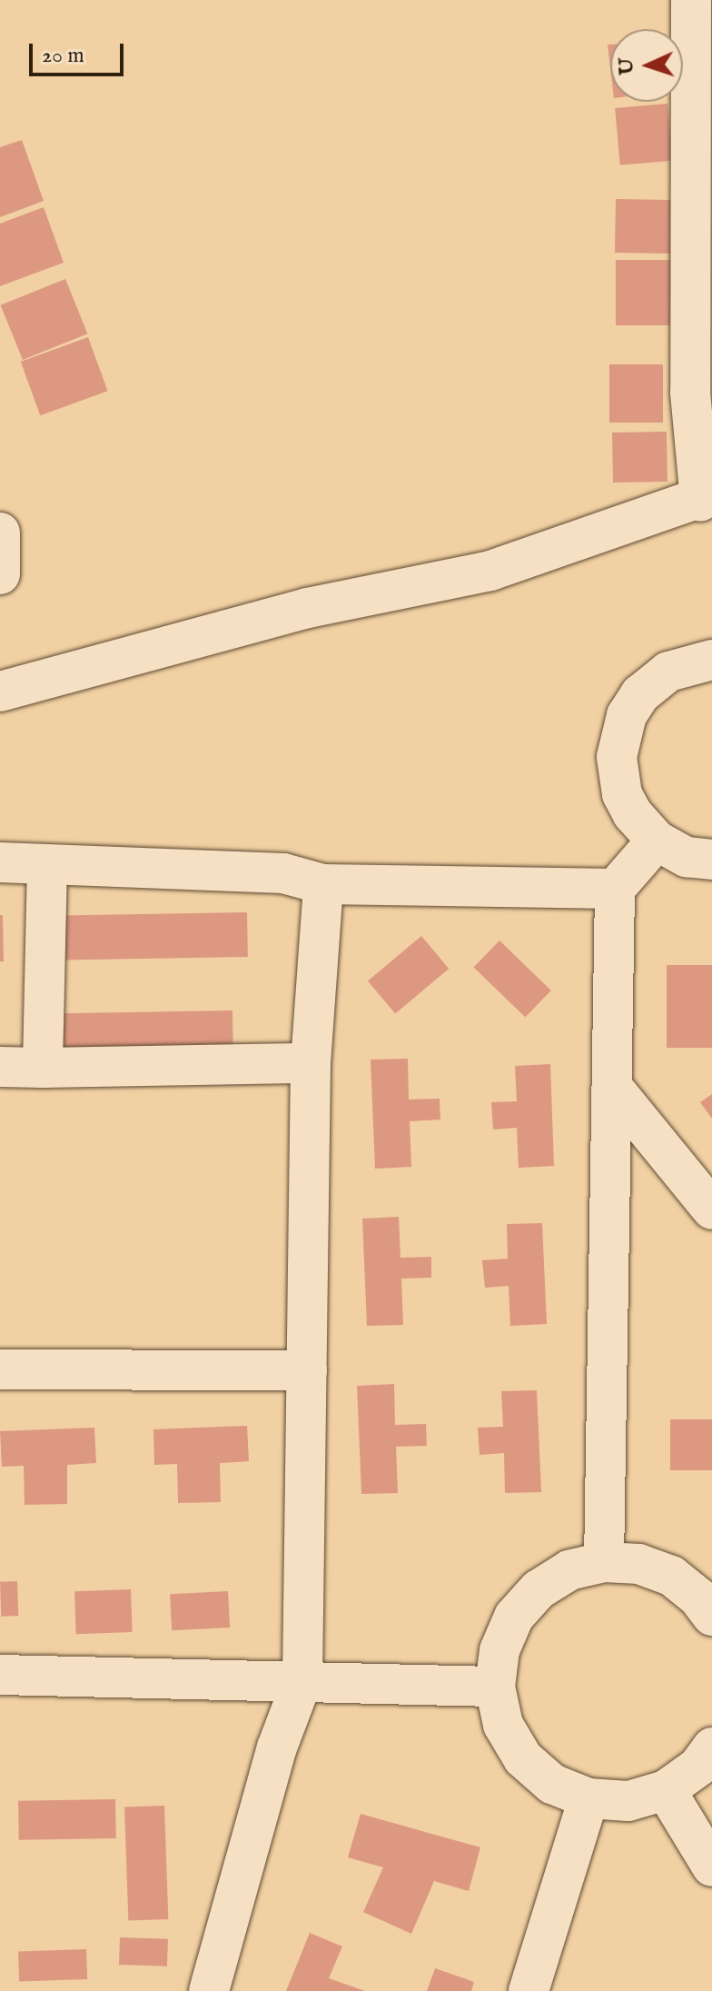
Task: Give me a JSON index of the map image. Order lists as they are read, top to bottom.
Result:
{
  "scale_bar": "20 m",
  "north": "left"
}
